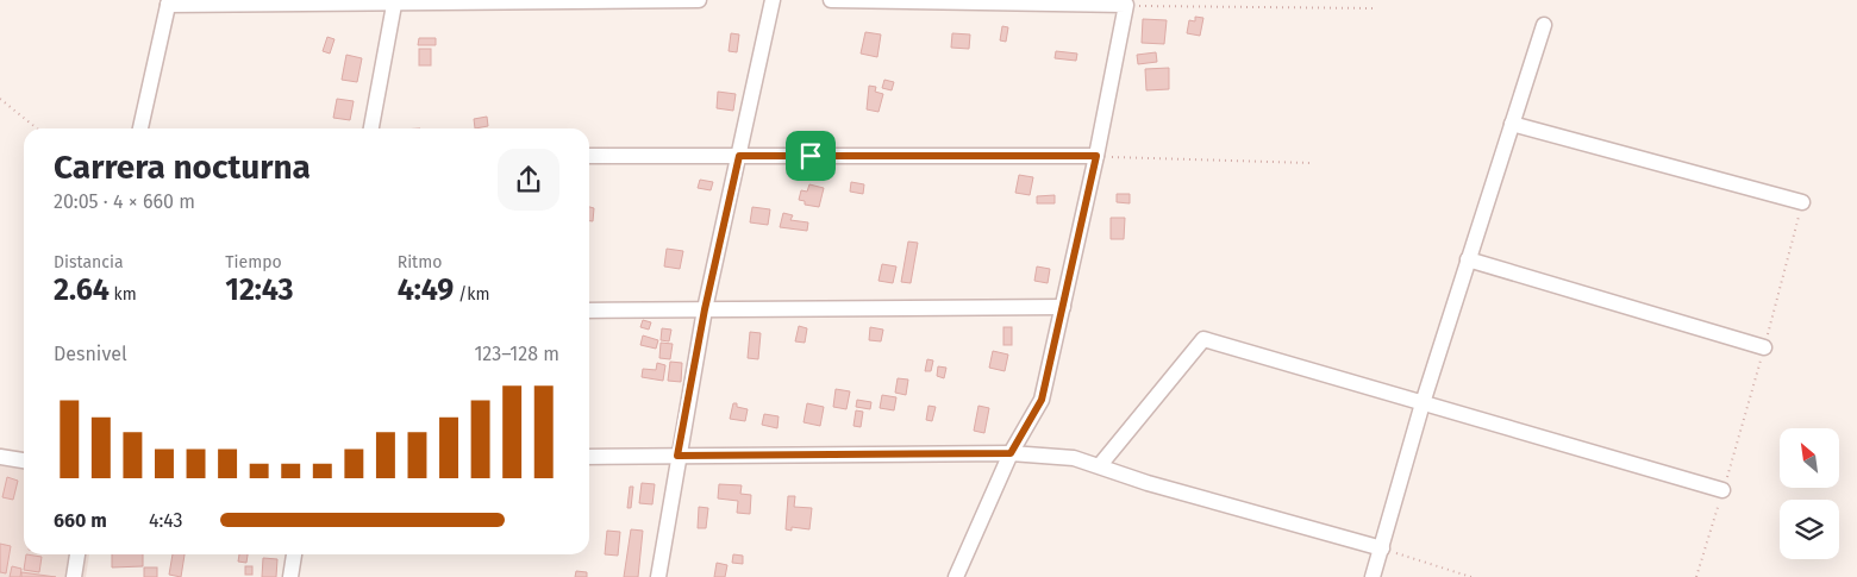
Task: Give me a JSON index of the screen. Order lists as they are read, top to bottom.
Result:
{
  "north": "top left",
  "page": {
    "heading": ["Carrera nocturna", "20:05 · 4 × 660 m"],
    "stats": [
      ["Distancia", "2.64 km"],
      ["Tiempo", "12:43"],
      ["Ritmo", "4:49 /km"]
    ],
    "chart": ["Desnivel", "123–128 m"],
    "list": [
      {
        "name": "660 m",
        "note": "4:43"
      }
    ]
  }
}
